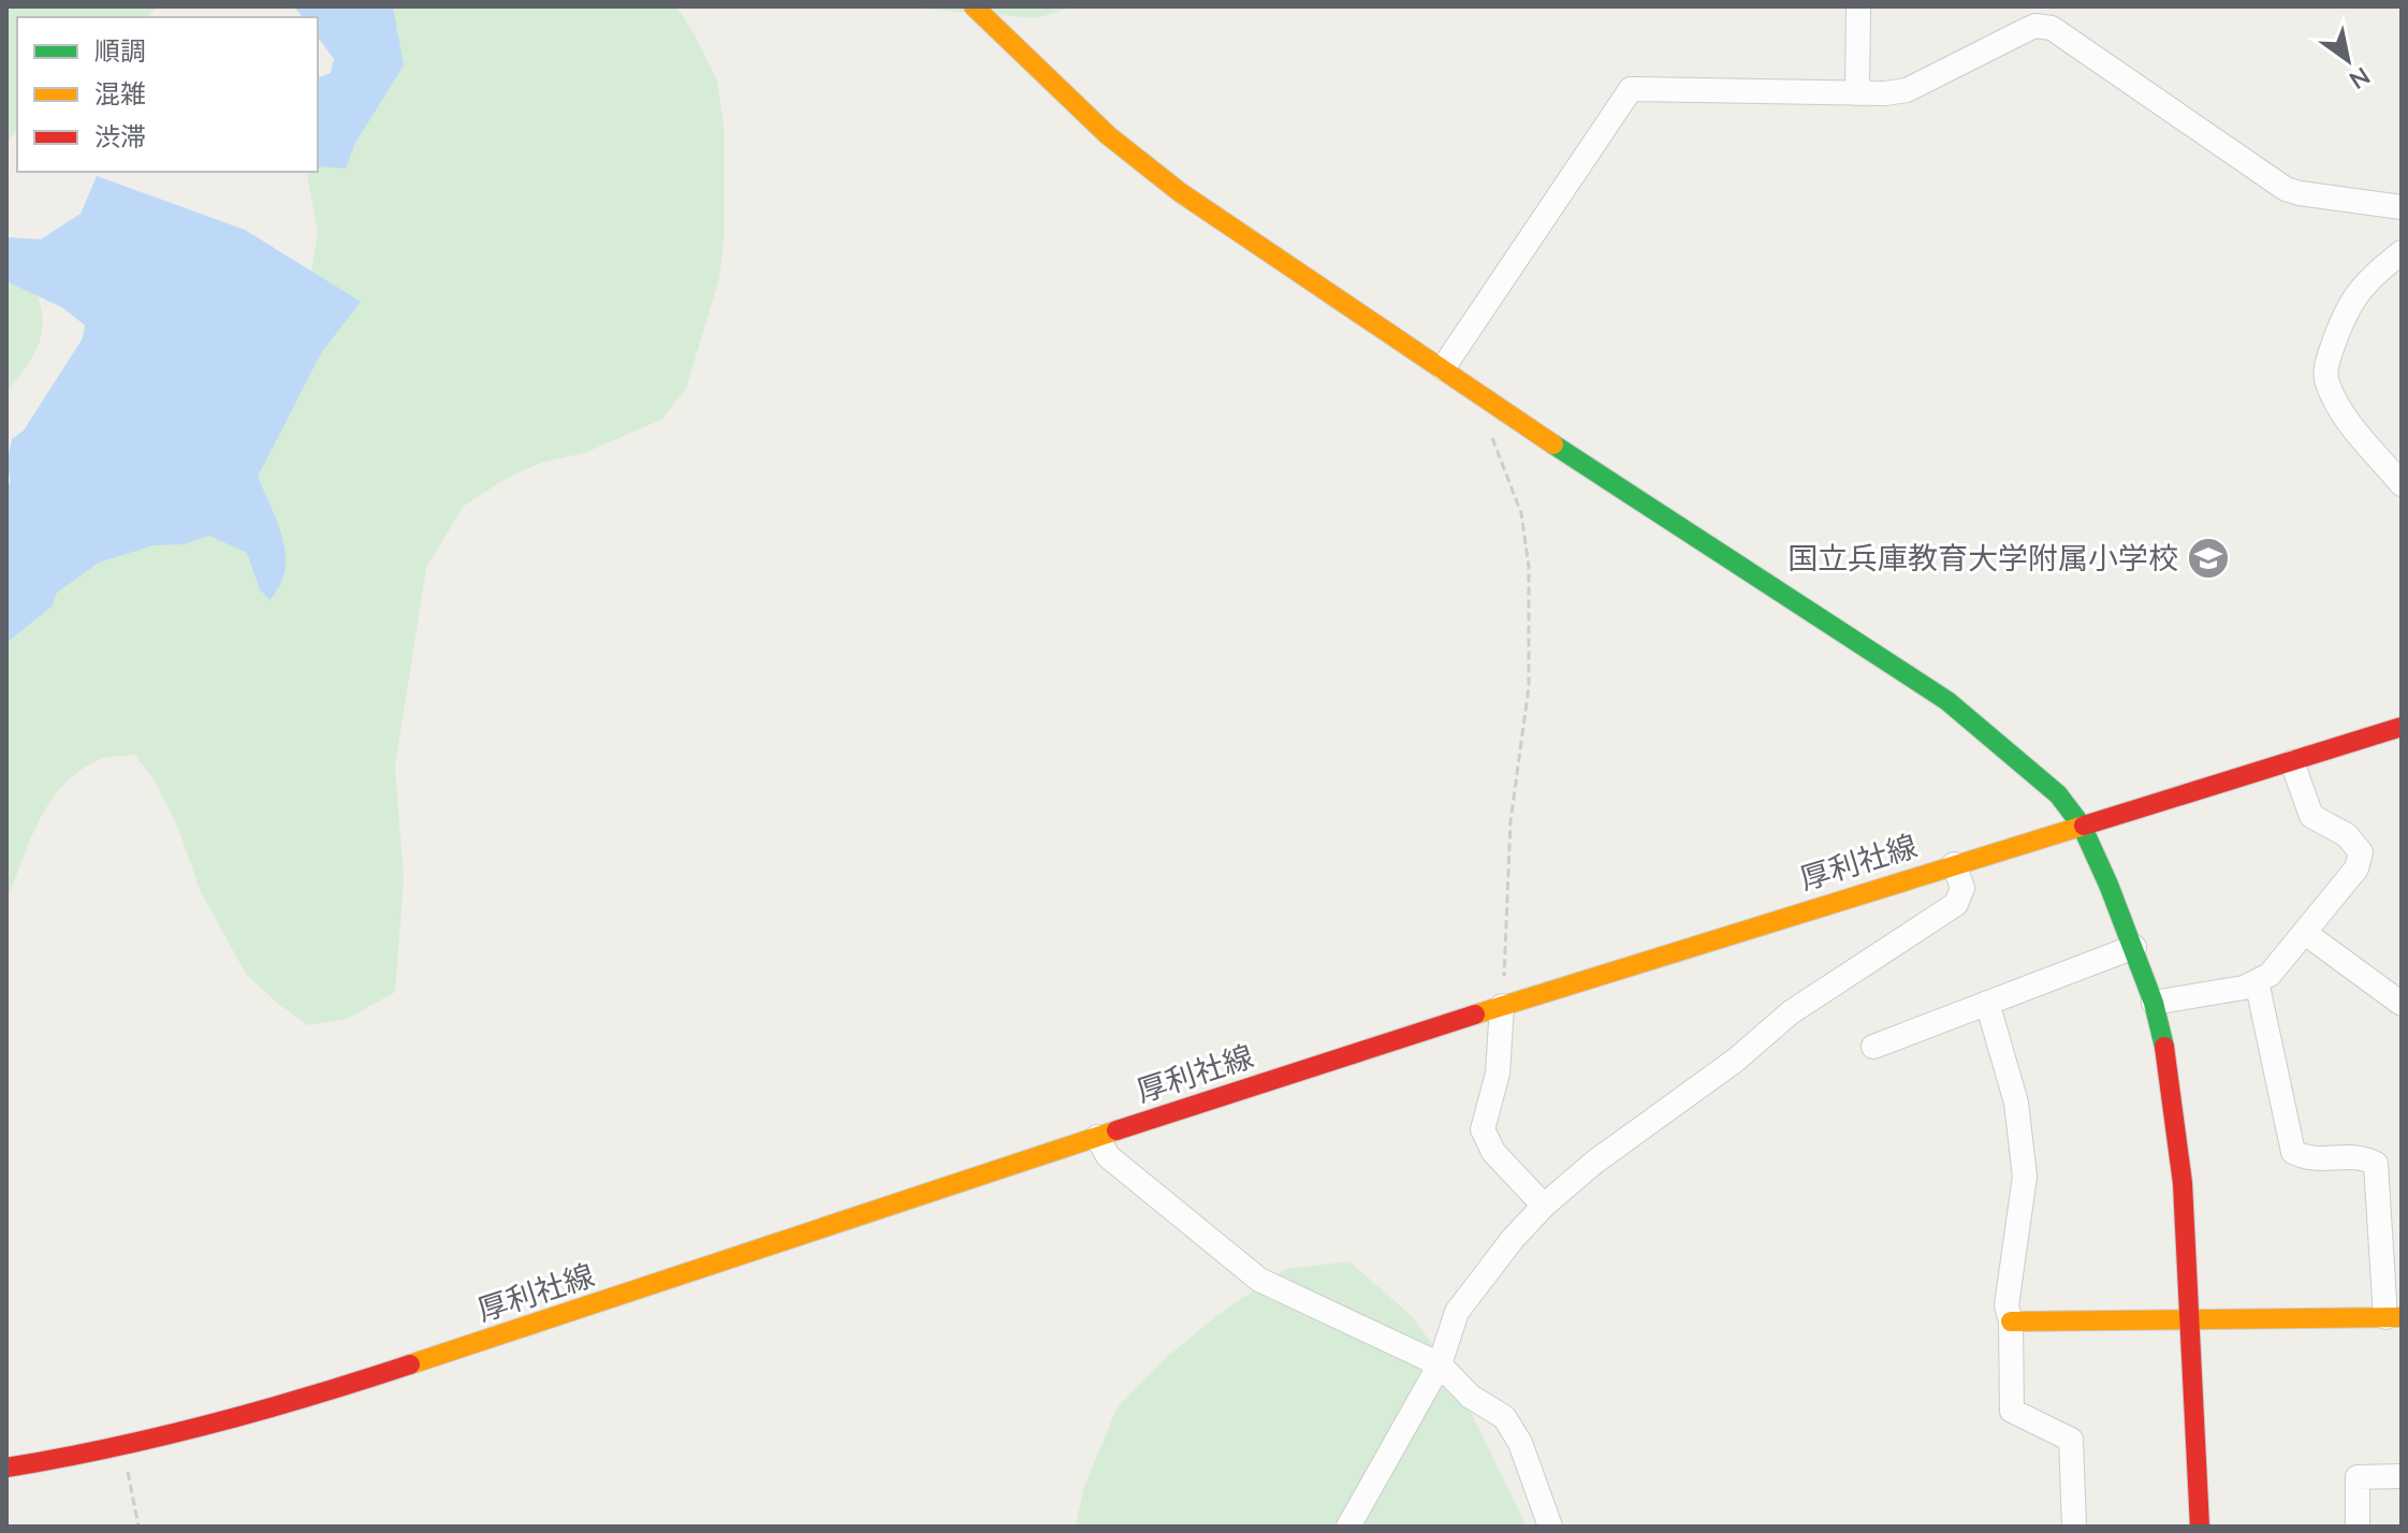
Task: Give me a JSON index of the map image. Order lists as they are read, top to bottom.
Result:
{
  "streets": {
    "main road": ["厚利社線"]
  },
  "places": {
    "school or university": ["国立兵庫教育大学附属小学校"]
  },
  "legend": ["順調", "混雑", "渋滞"],
  "north": "bottom right"
}
